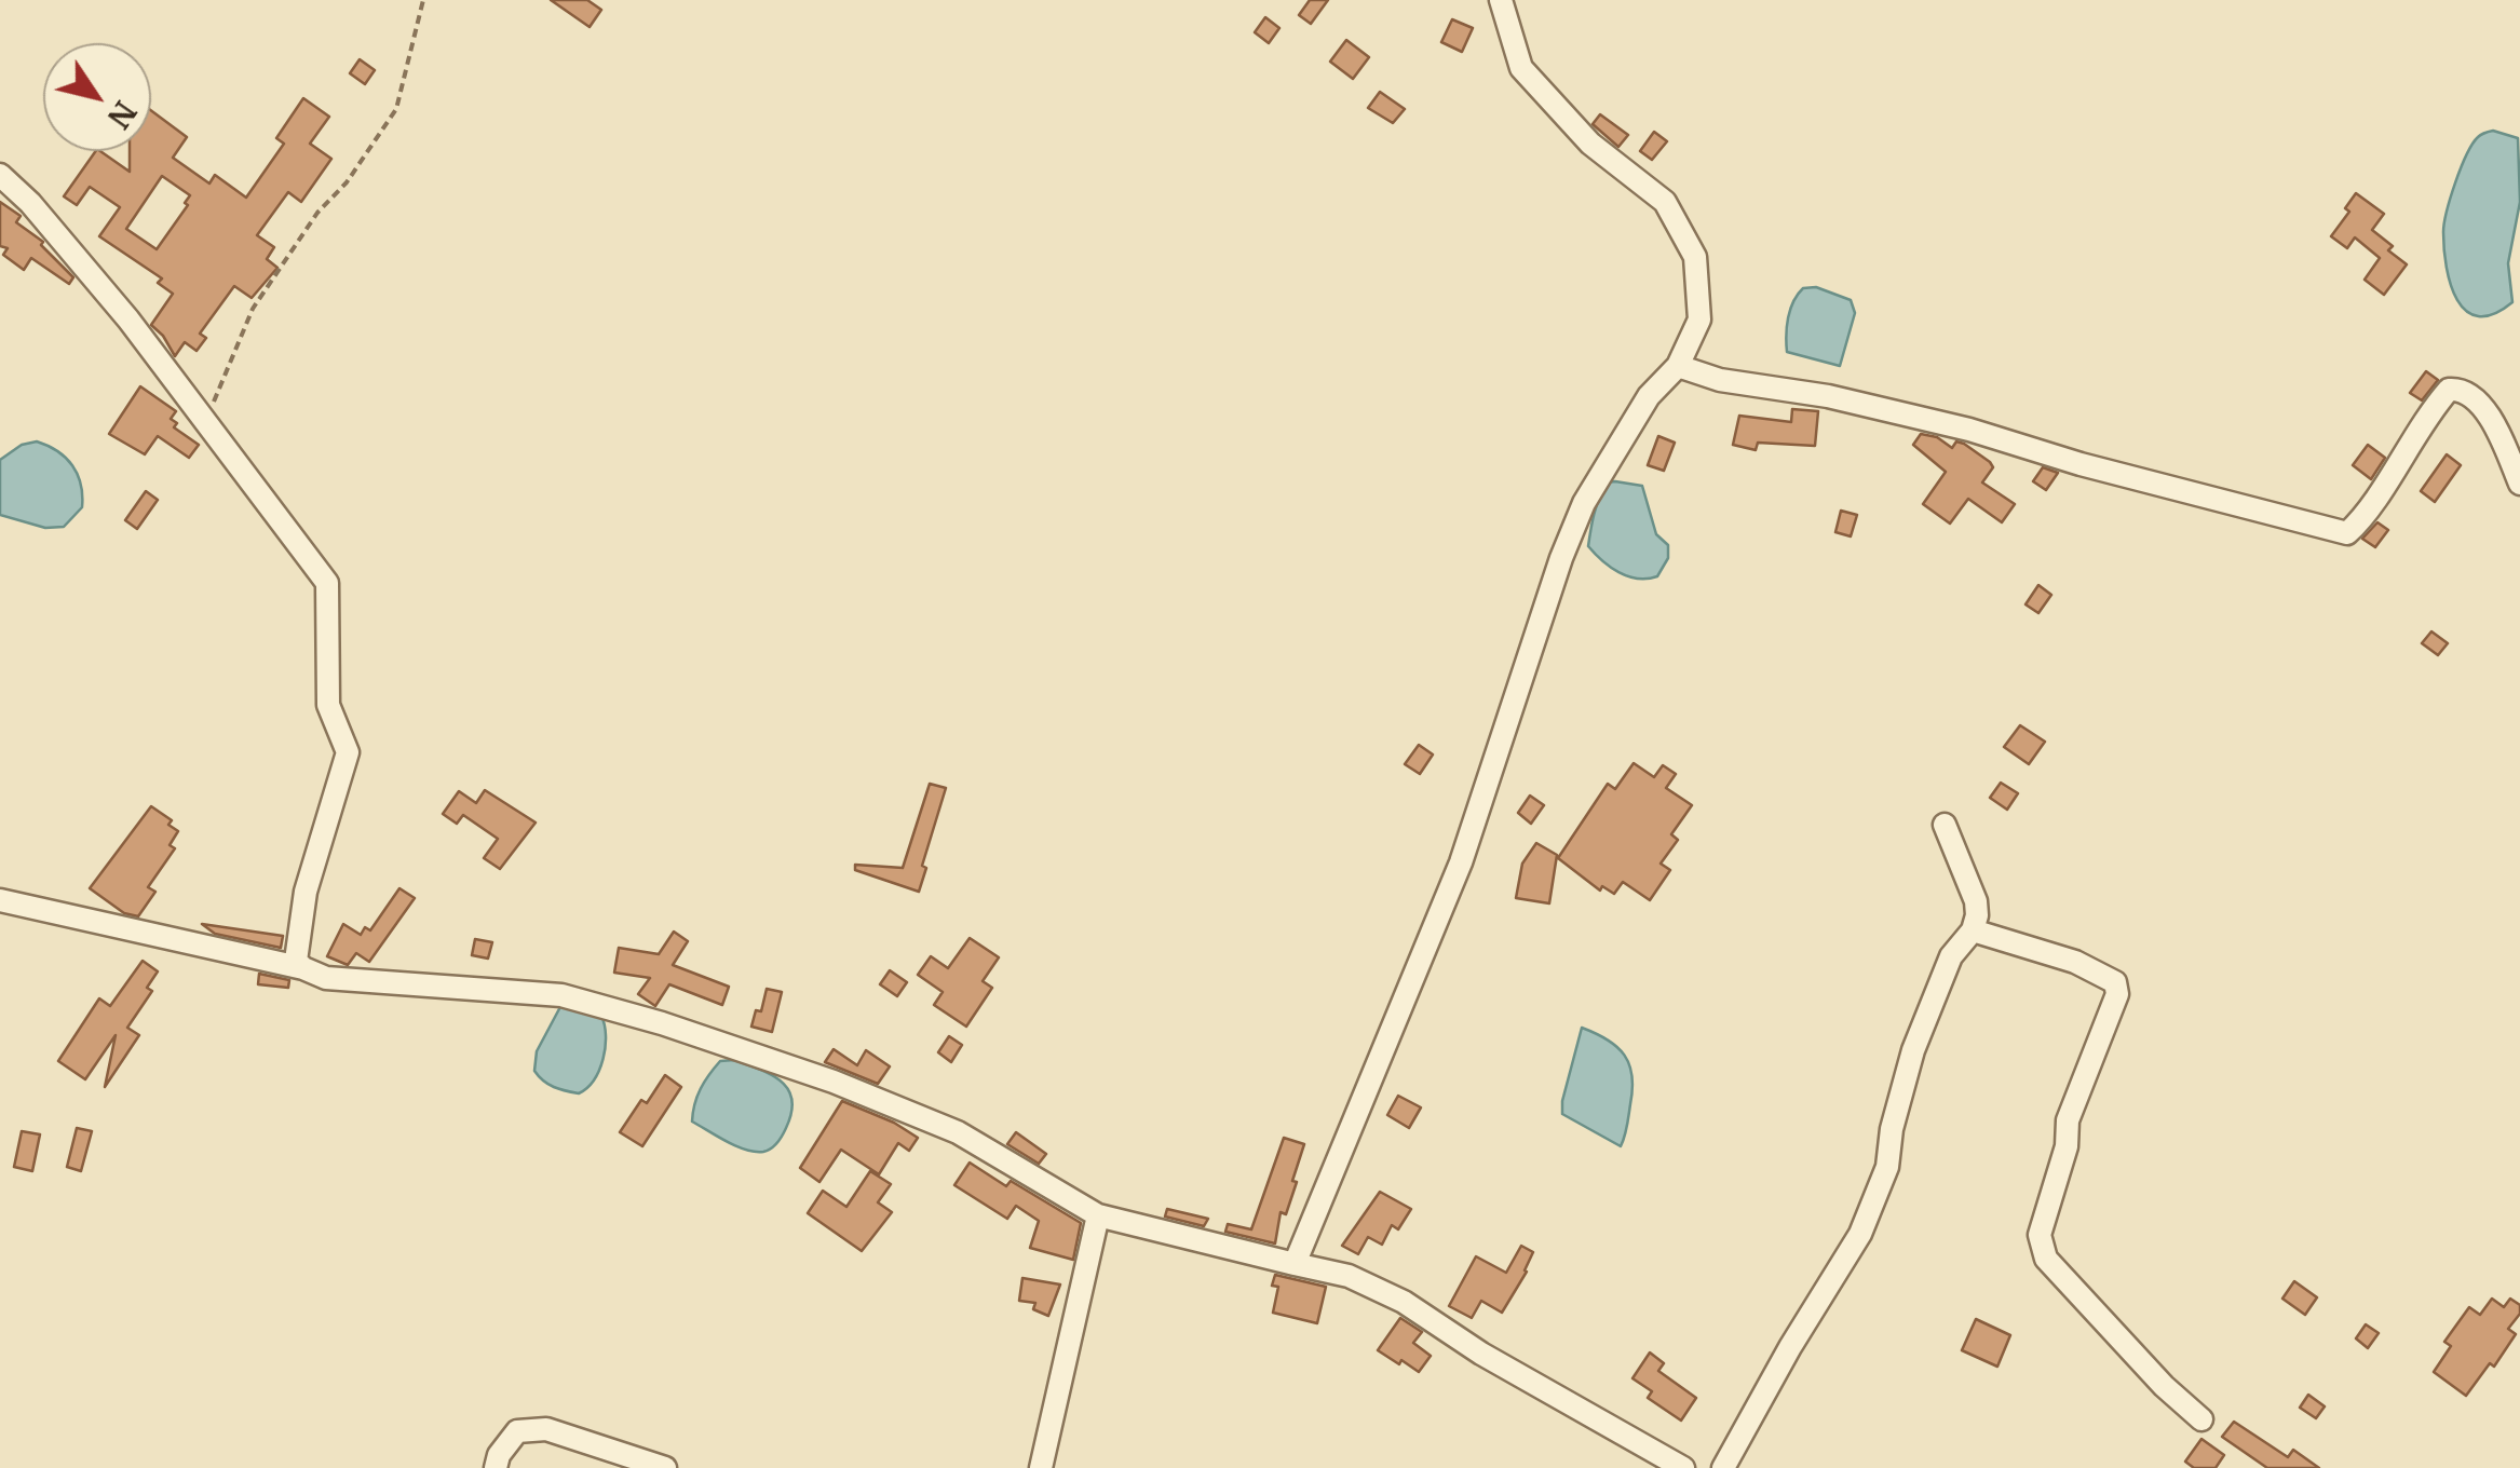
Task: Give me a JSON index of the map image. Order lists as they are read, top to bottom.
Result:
{
  "north": "bottom right"
}
